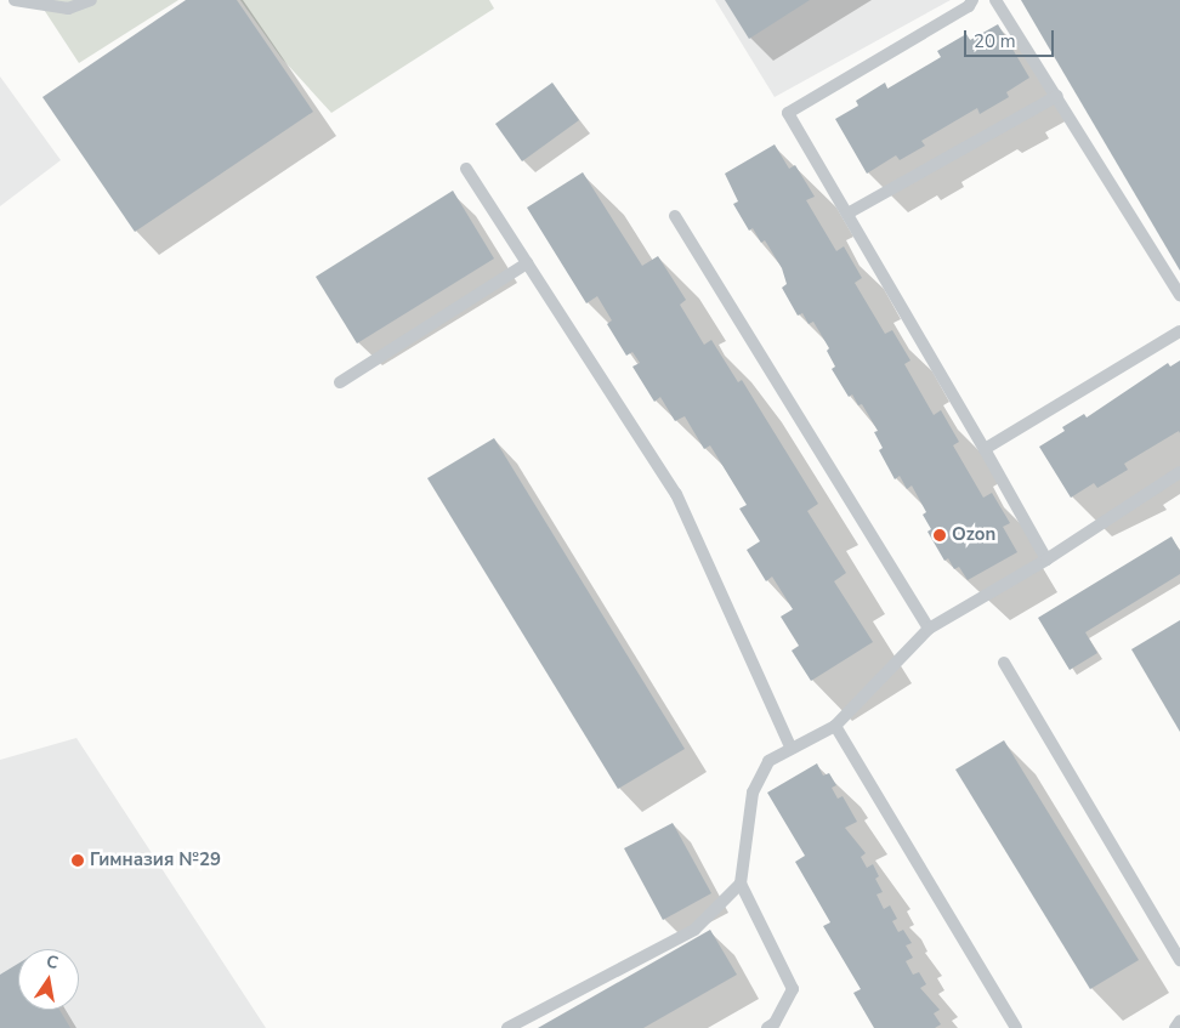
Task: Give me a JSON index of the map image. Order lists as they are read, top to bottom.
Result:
{
  "places": ["Ozon", "Гимназия №29"],
  "scale_bar": "20 m",
  "north": "top"
}
